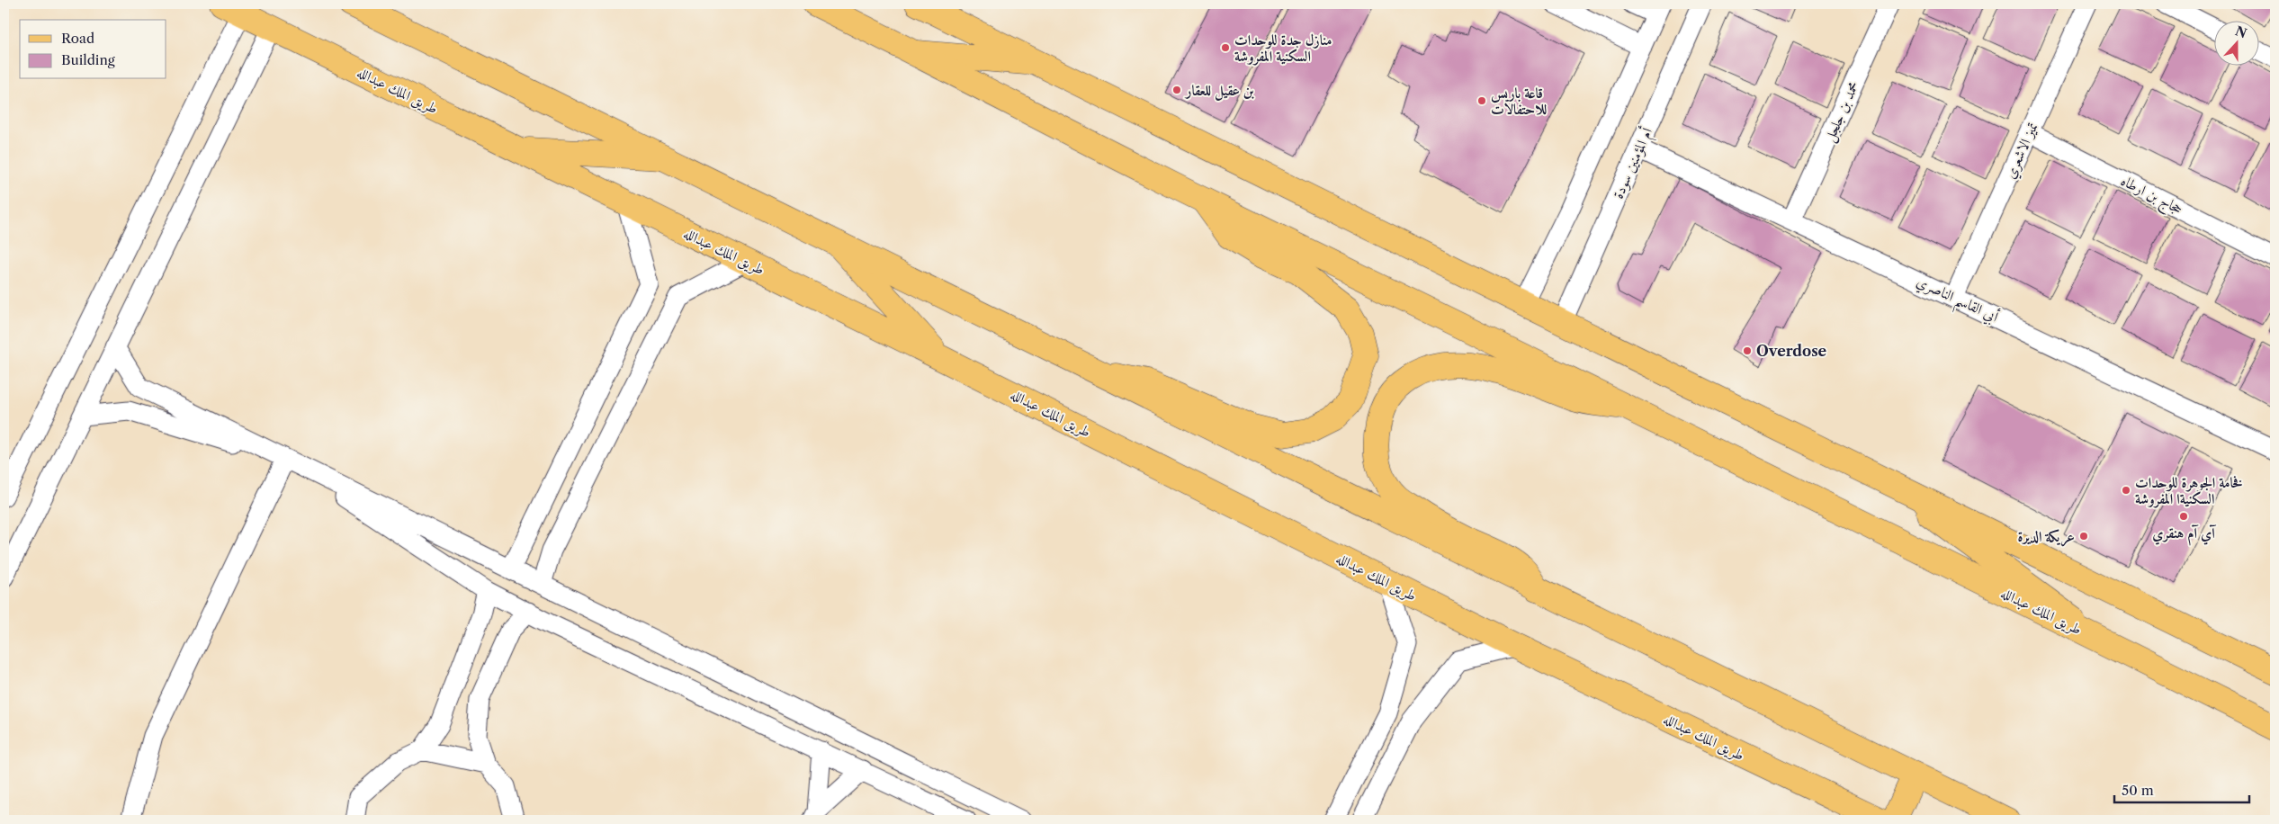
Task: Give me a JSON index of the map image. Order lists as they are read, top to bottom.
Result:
{
  "streets": {
    "main road": ["طريق الملك عبدالله"],
    "street": [
      "محمد بن جلجل",
      "تميز الاشعري",
      "أم المؤمنين سودة",
      "حجاج بن ارطاه",
      "أبي القاسم الناصري"
    ]
  },
  "crossings": [
    ["محمد بن جلجل", "أبي القاسم الناصري"],
    ["تميز الاشعري", "حجاج بن ارطاه"],
    ["تميز الاشعري", "أبي القاسم الناصري"],
    ["أم المؤمنين سودة", "أبي القاسم الناصري"]
  ],
  "places": [
    "منازل جدة للوحدات السكنية المفروشة",
    "بن عقيل للعقار",
    "قاعة باريس للاحتفالات",
    "Overdose",
    "فخامة الجوهرة للوحدات السكنيةا المفروشة",
    "آي آم هنقري",
    "عريكة الديرة"
  ],
  "legend": ["Road", "Building"],
  "scale_bar": "50 m",
  "north": "top"
}
